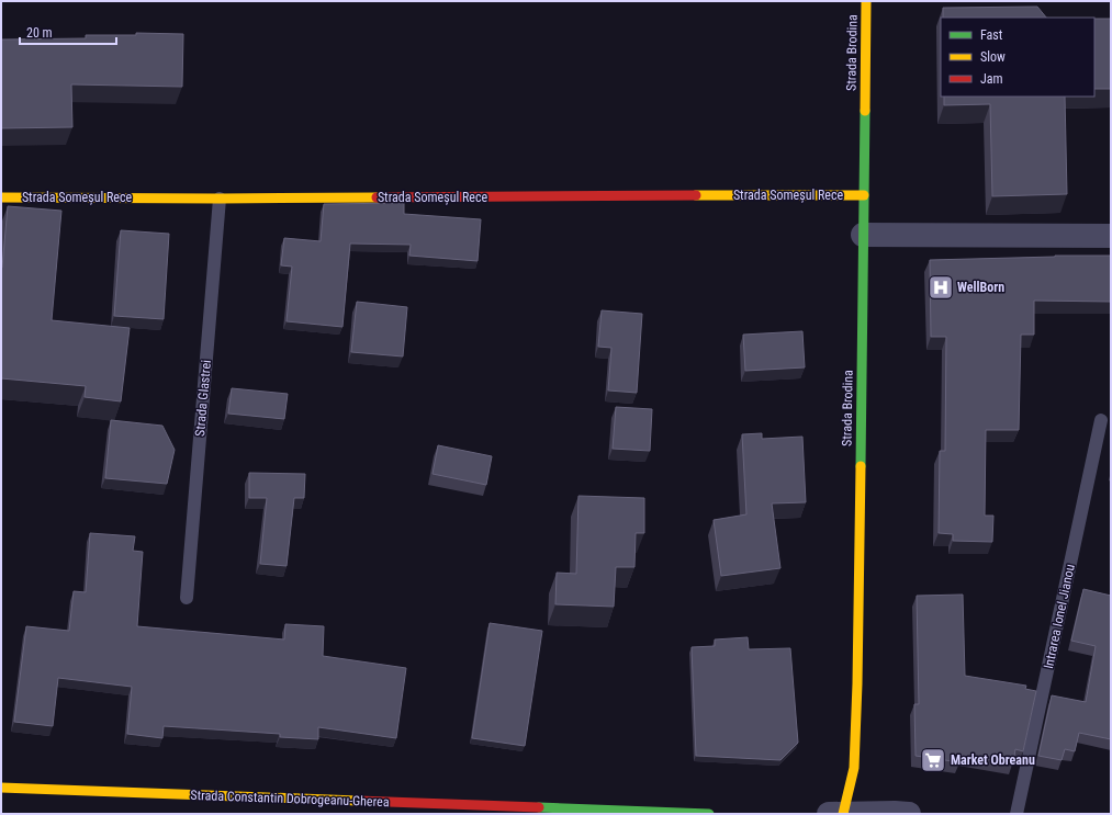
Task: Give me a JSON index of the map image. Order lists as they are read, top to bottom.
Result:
{
  "streets": {
    "street": ["Strada Brodina", "Strada Someșul Rece", "Strada Constantin Dobrogeanu-Gherea"],
    "lane": ["Strada Glastrei", "Intrarea Ionel Jianou"]
  },
  "crossings": [
    ["Strada Brodina", "Strada Someșul Rece"],
    ["Strada Someșul Rece", "Strada Glastrei"]
  ],
  "places": {
    "hospital": ["WellBorn"],
    "supermarket": ["Market Obreanu"]
  },
  "legend": ["Fast", "Slow", "Jam"],
  "scale_bar": "20 m"
}
